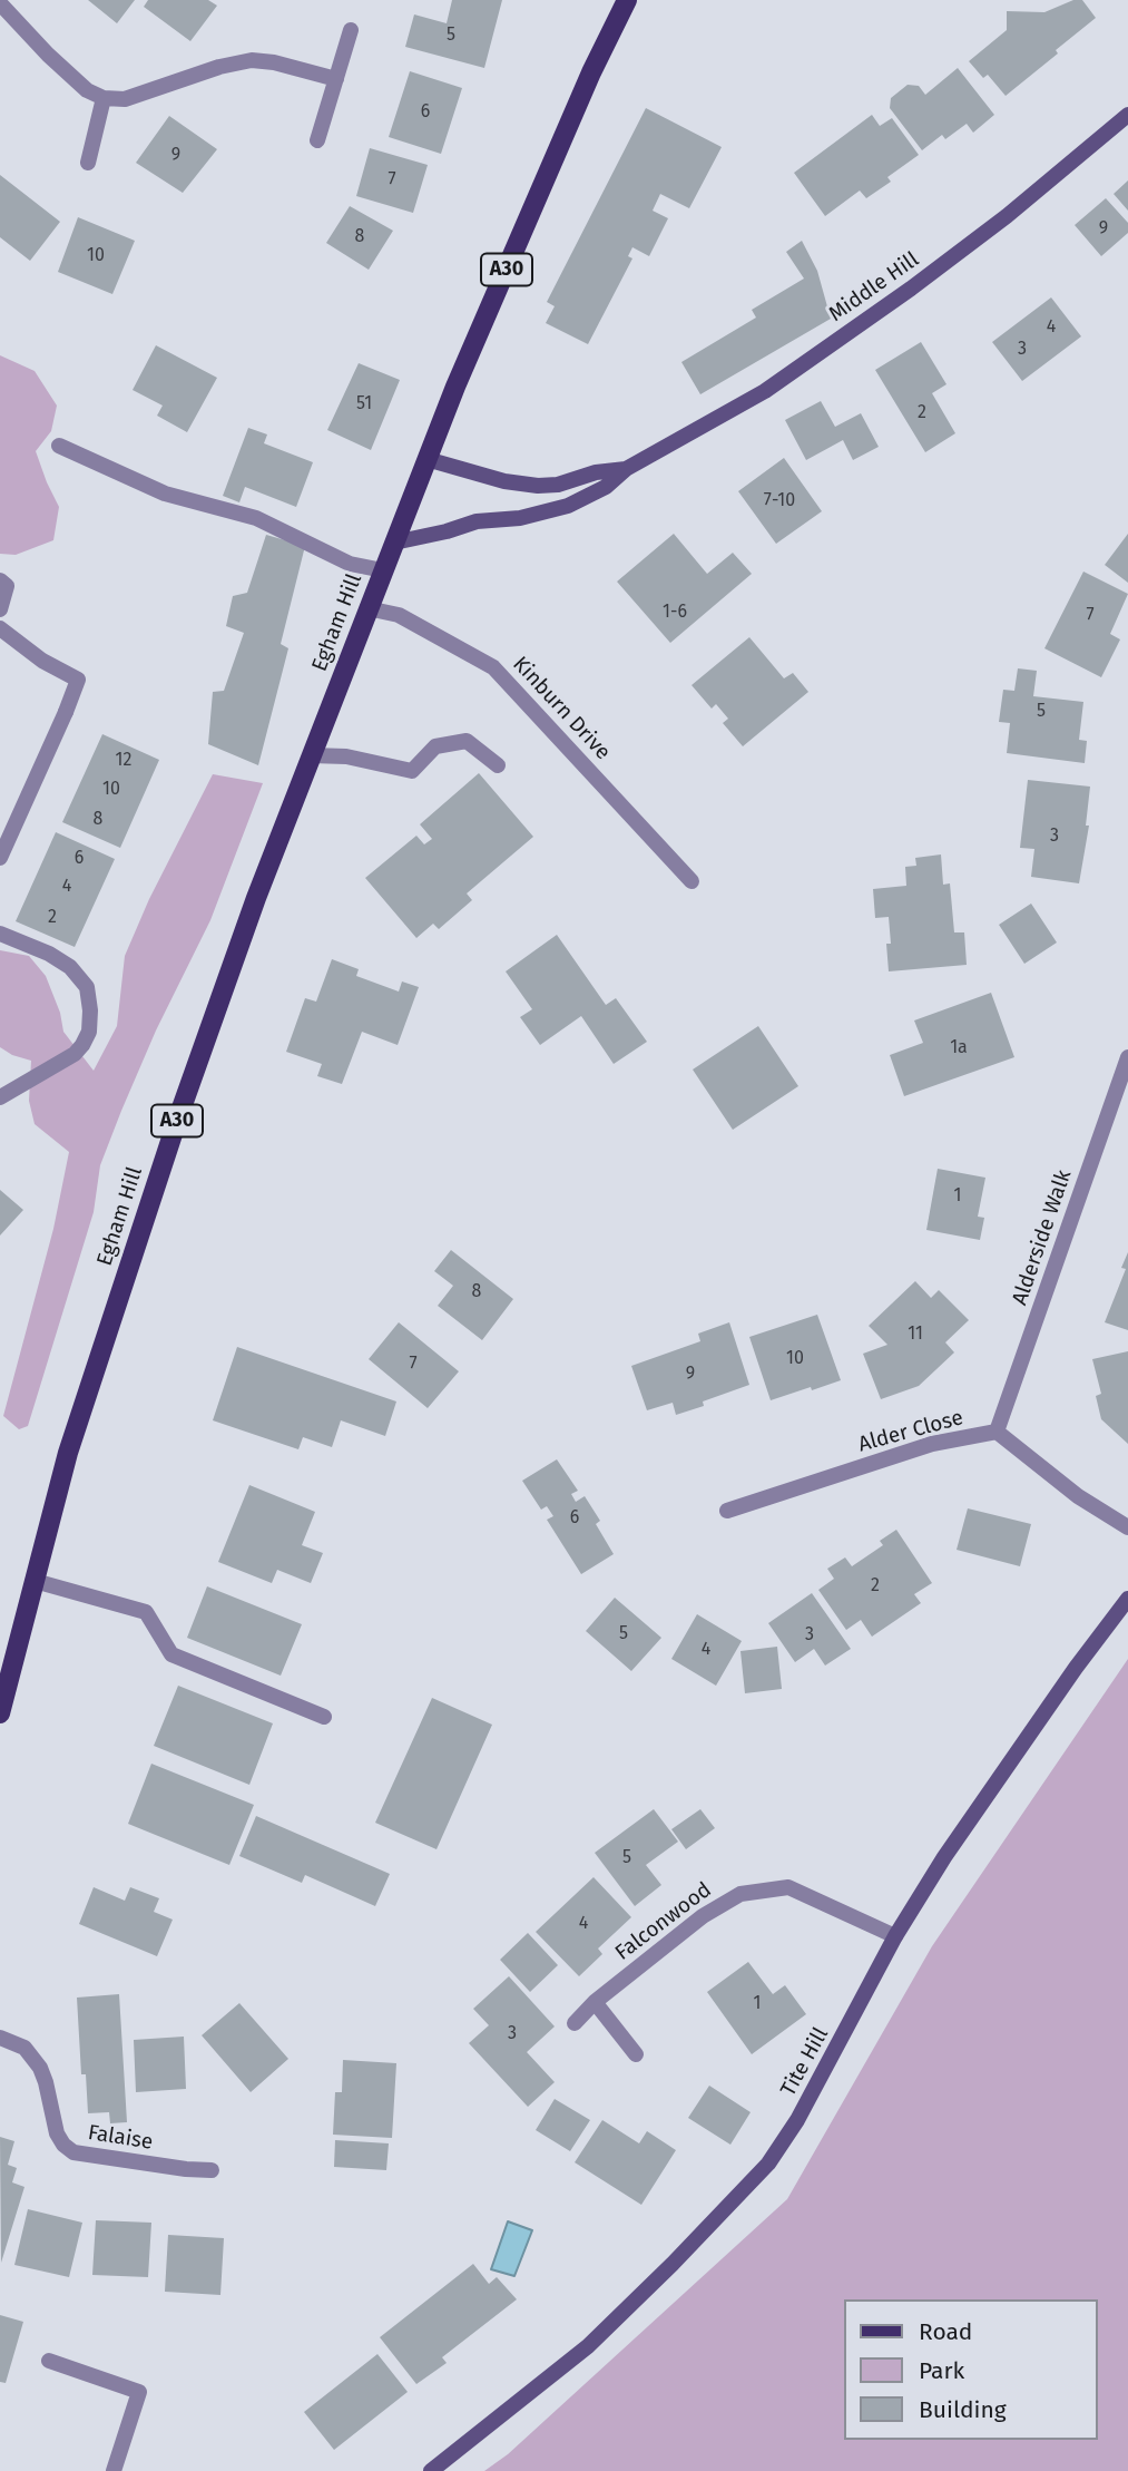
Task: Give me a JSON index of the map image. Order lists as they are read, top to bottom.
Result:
{
  "streets": {
    "main road": ["A30", "Egham Hill"],
    "street": [
      "Middle Hill",
      "Kinburn Drive",
      "Alderside Walk",
      "Alder Close",
      "Falconwood",
      "Tite Hill",
      "Falaise"
    ]
  },
  "crossings": [
    ["Middle Hill", "Egham Hill"],
    ["Egham Hill", "Kinburn Drive"],
    ["Alderside Walk", "Alder Close"],
    ["Falconwood", "Tite Hill"]
  ],
  "house_numbers": [
    "5",
    "6",
    "9",
    "7",
    "9",
    "8",
    "10",
    "4",
    "3",
    "51",
    "2",
    "7-10",
    "1-6",
    "7",
    "5",
    "12",
    "10",
    "8",
    "3",
    "6",
    "4",
    "2",
    "1a",
    "1",
    "8",
    "11",
    "10",
    "7",
    "9",
    "6",
    "2",
    "5",
    "3",
    "4",
    "5",
    "4",
    "1",
    "3"
  ],
  "legend": ["Road", "Park", "Building"]
}
